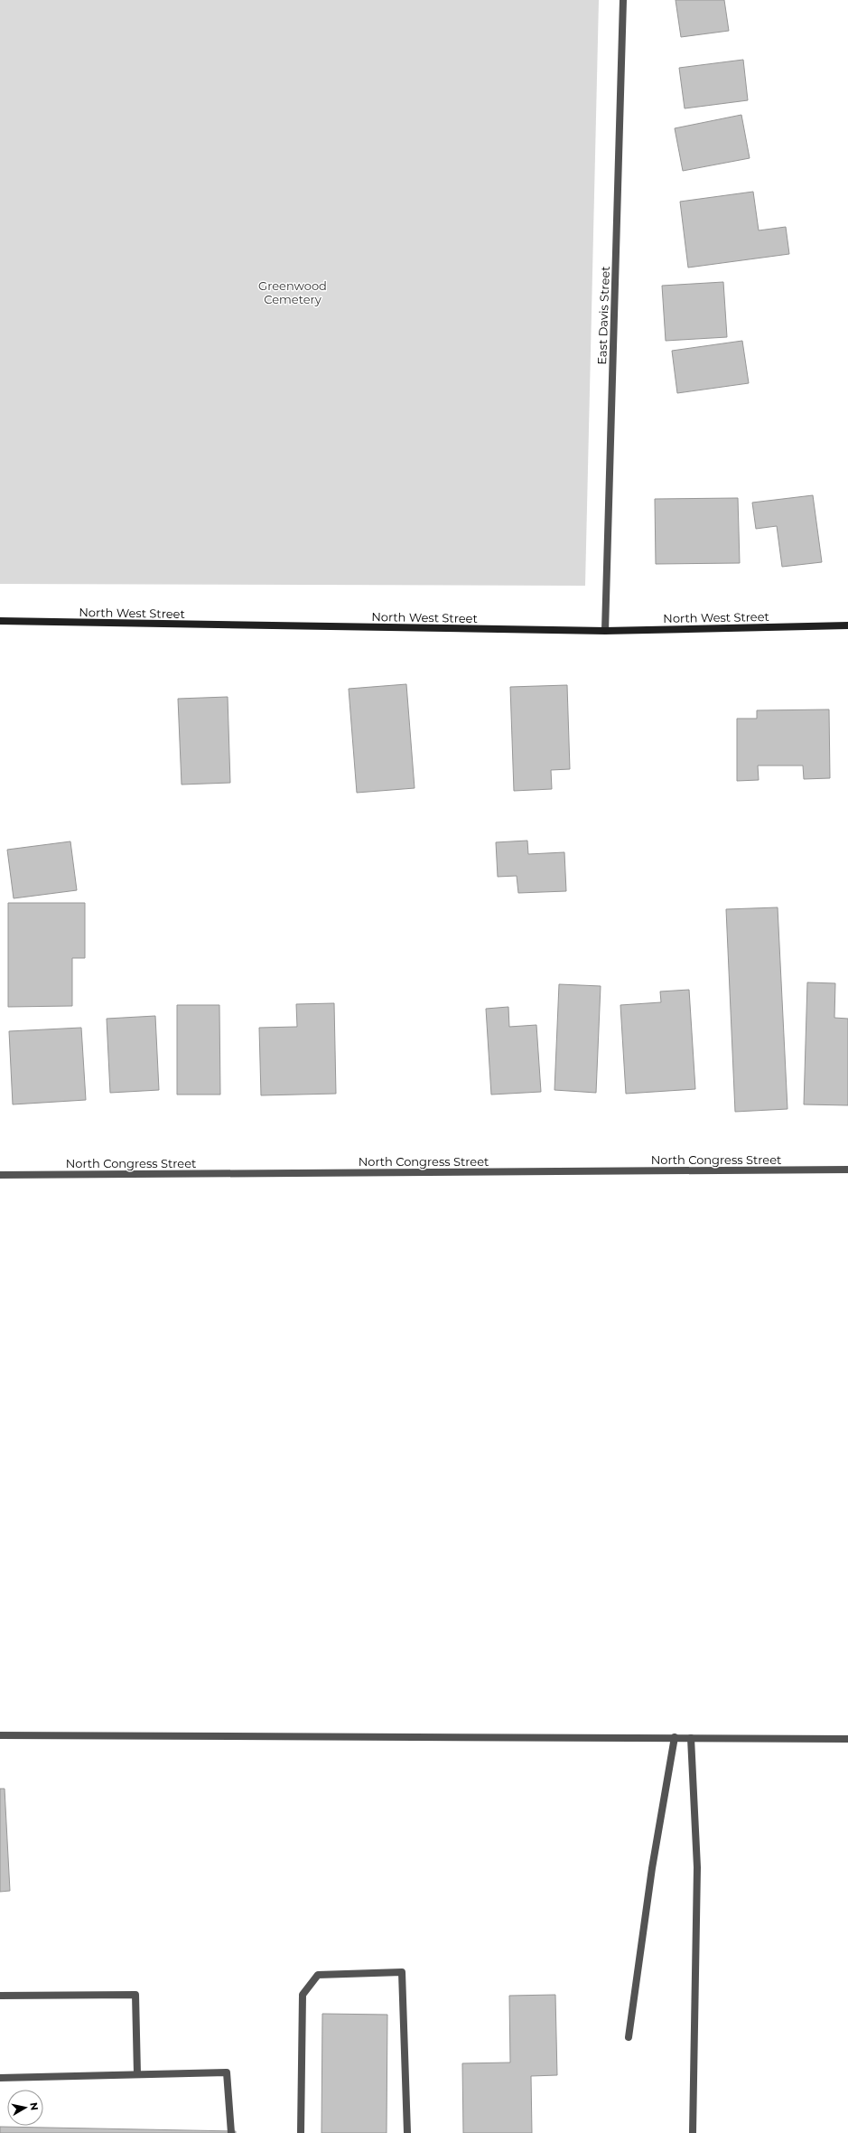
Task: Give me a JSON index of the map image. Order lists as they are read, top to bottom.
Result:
{
  "streets": {
    "street": ["East Davis Street", "North West Street", "North Congress Street"]
  },
  "crossings": [
    ["East Davis Street", "North West Street"]
  ],
  "parks": ["Greenwood Cemetery"],
  "north": "right"
}
